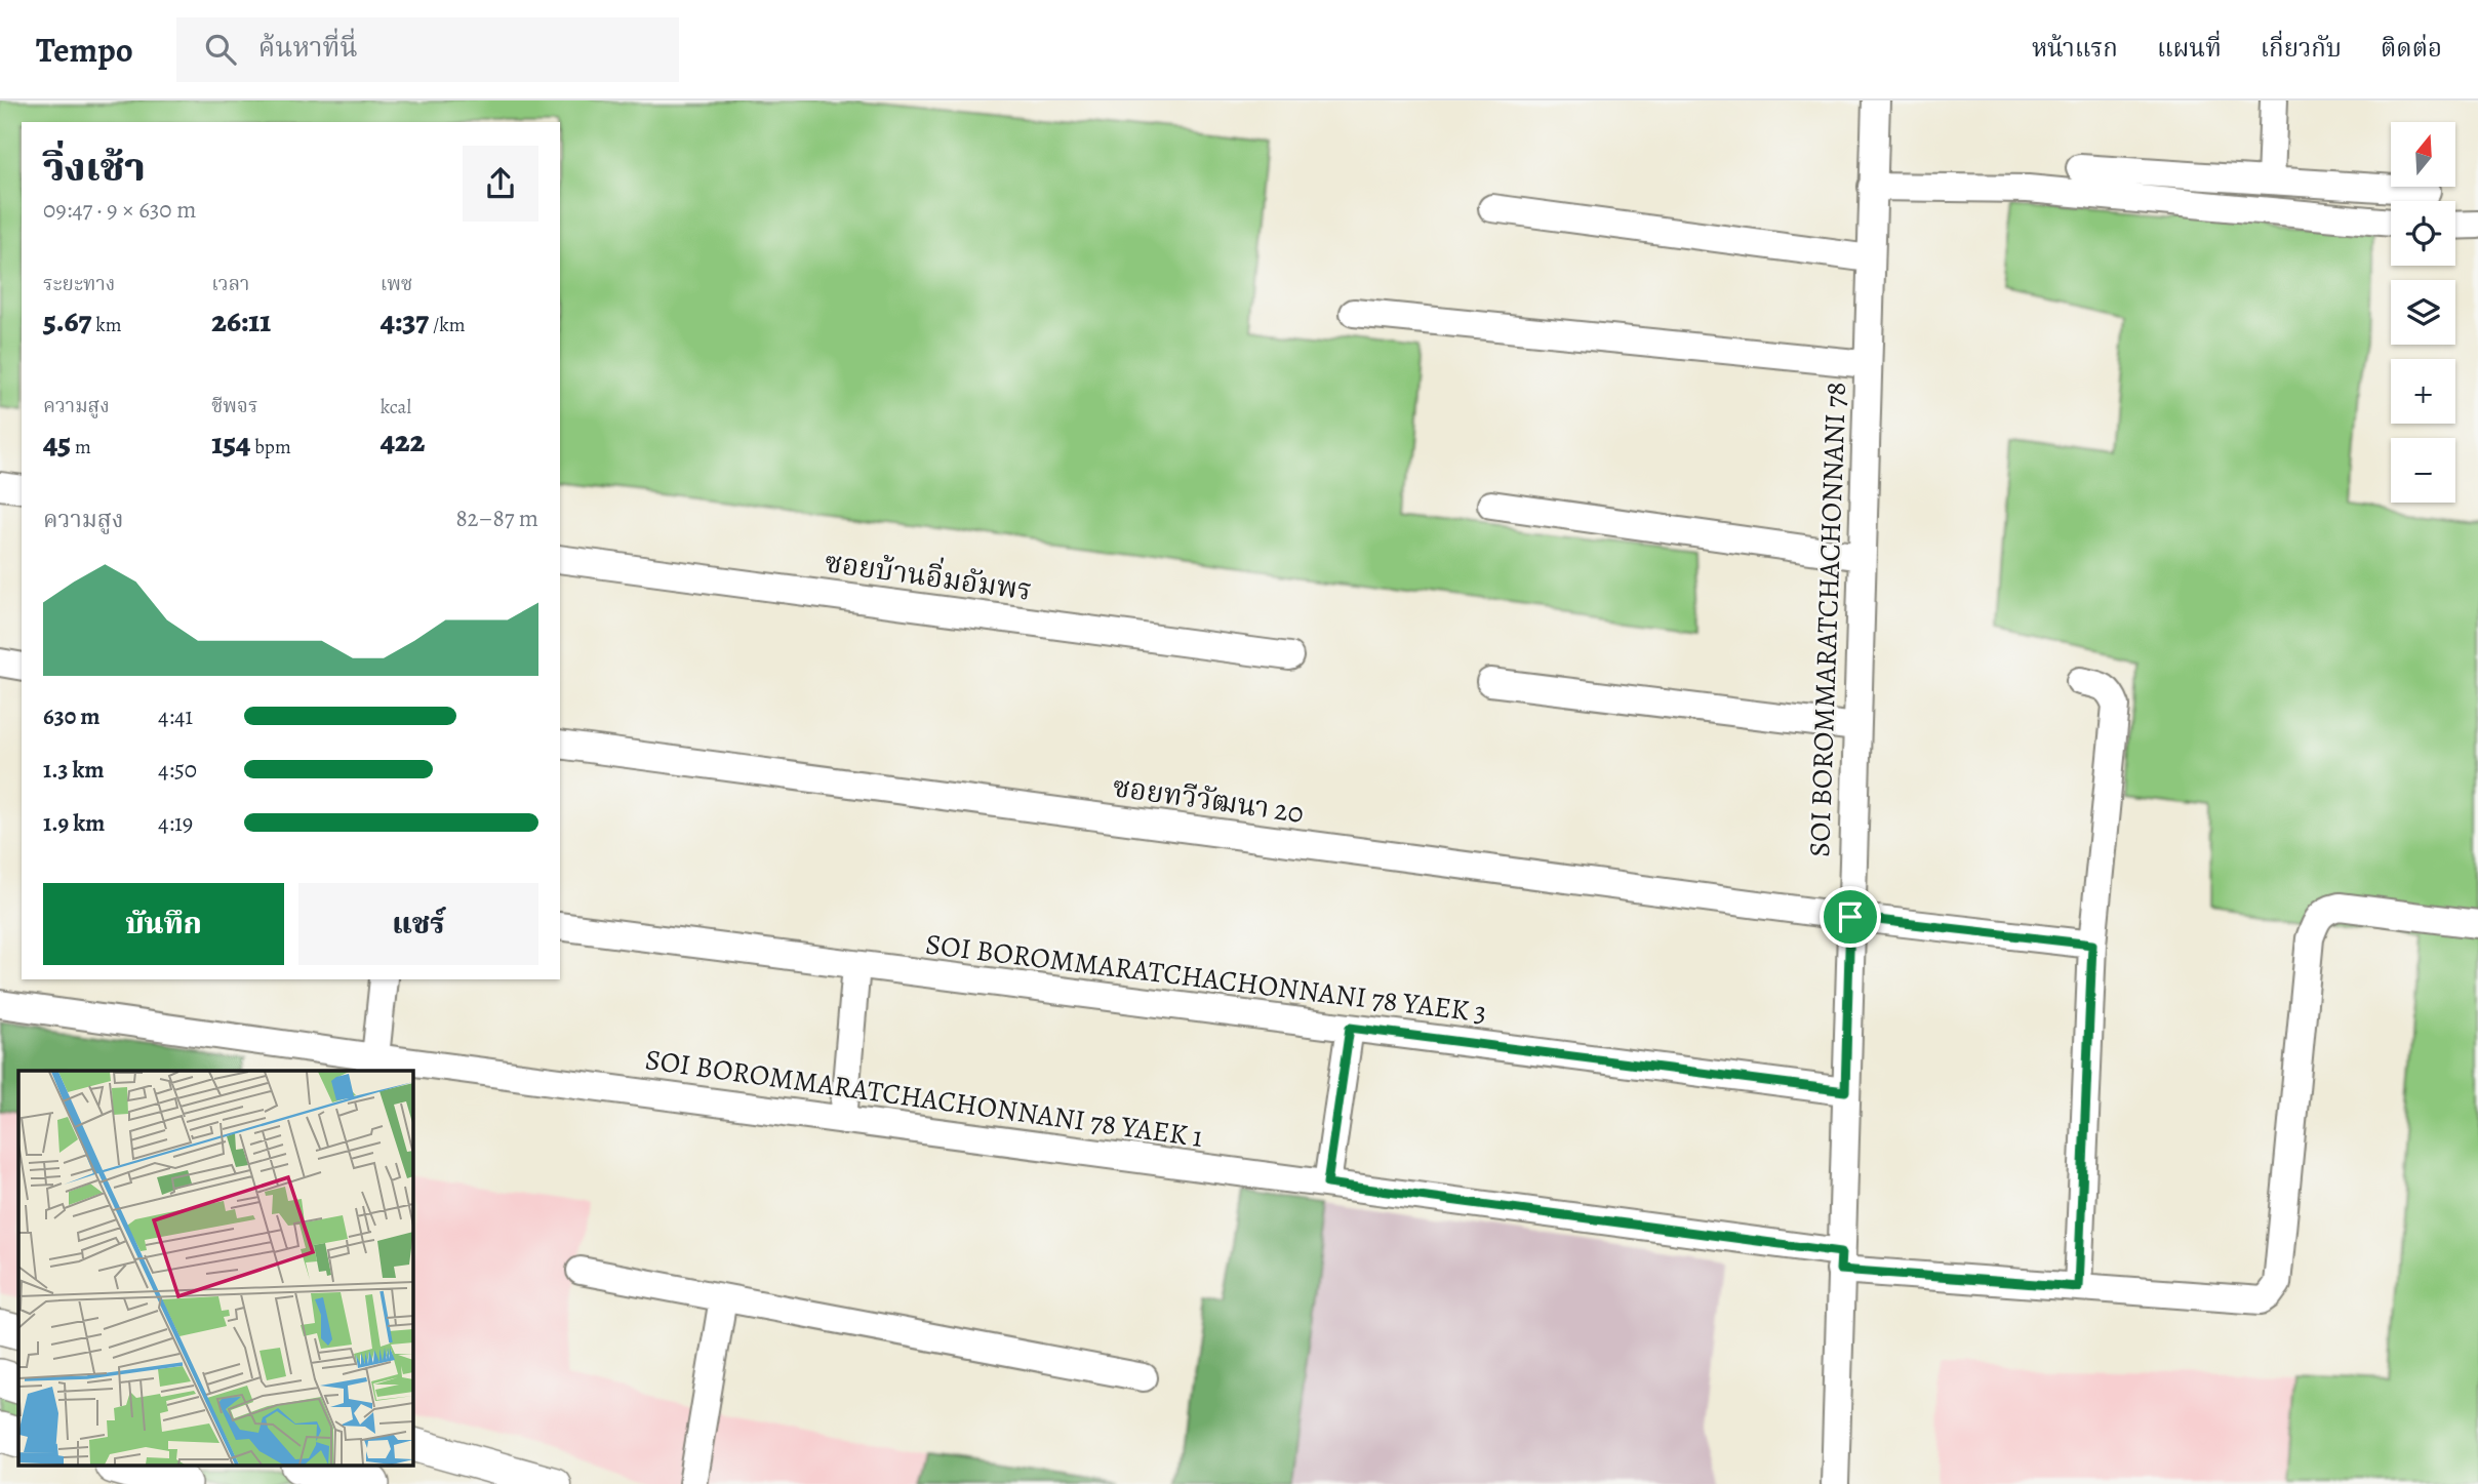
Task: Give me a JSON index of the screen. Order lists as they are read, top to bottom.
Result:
{
  "streets": {
    "street": [
      "ซอยบ้านอิ่มอัมพร",
      "SOI BOROMMARATCHACHONNANI 78",
      "ซอยทวีวัฒนา 20",
      "SOI BOROMMARATCHACHONNANI 78 YAEK 3",
      "SOI BOROMMARATCHACHONNANI 78 YAEK 1"
    ]
  },
  "crossings": [
    ["SOI BOROMMARATCHACHONNANI 78", "ซอยทวีวัฒนา 20"],
    ["SOI BOROMMARATCHACHONNANI 78", "SOI BOROMMARATCHACHONNANI 78 YAEK 3"],
    ["SOI BOROMMARATCHACHONNANI 78", "SOI BOROMMARATCHACHONNANI 78 YAEK 1"]
  ],
  "north": "top",
  "page": {
    "header": "Tempo",
    "search": "ค้นหาที่นี่",
    "nav": [
      "หน้าแรก",
      "แผนที่",
      "เกี่ยวกับ",
      "ติดต่อ"
    ],
    "map_buttons": ["+", "−"],
    "heading": ["วิ่งเช้า", "09:47 · 9 × 630 m"],
    "stats": [
      ["ระยะทาง", "5.67 km"],
      ["เวลา", "26:11"],
      ["เพซ", "4:37 /km"],
      ["ความสูง", "45 m"],
      ["ชีพจร", "154 bpm"],
      ["kcal", "422"]
    ],
    "chart": ["ความสูง", "82–87 m"],
    "list": [
      {
        "name": "630 m",
        "note": "4:41"
      },
      {
        "name": "1.3 km",
        "note": "4:50"
      },
      {
        "name": "1.9 km",
        "note": "4:19"
      }
    ],
    "buttons": ["บันทึก", "แชร์"]
  }
}
